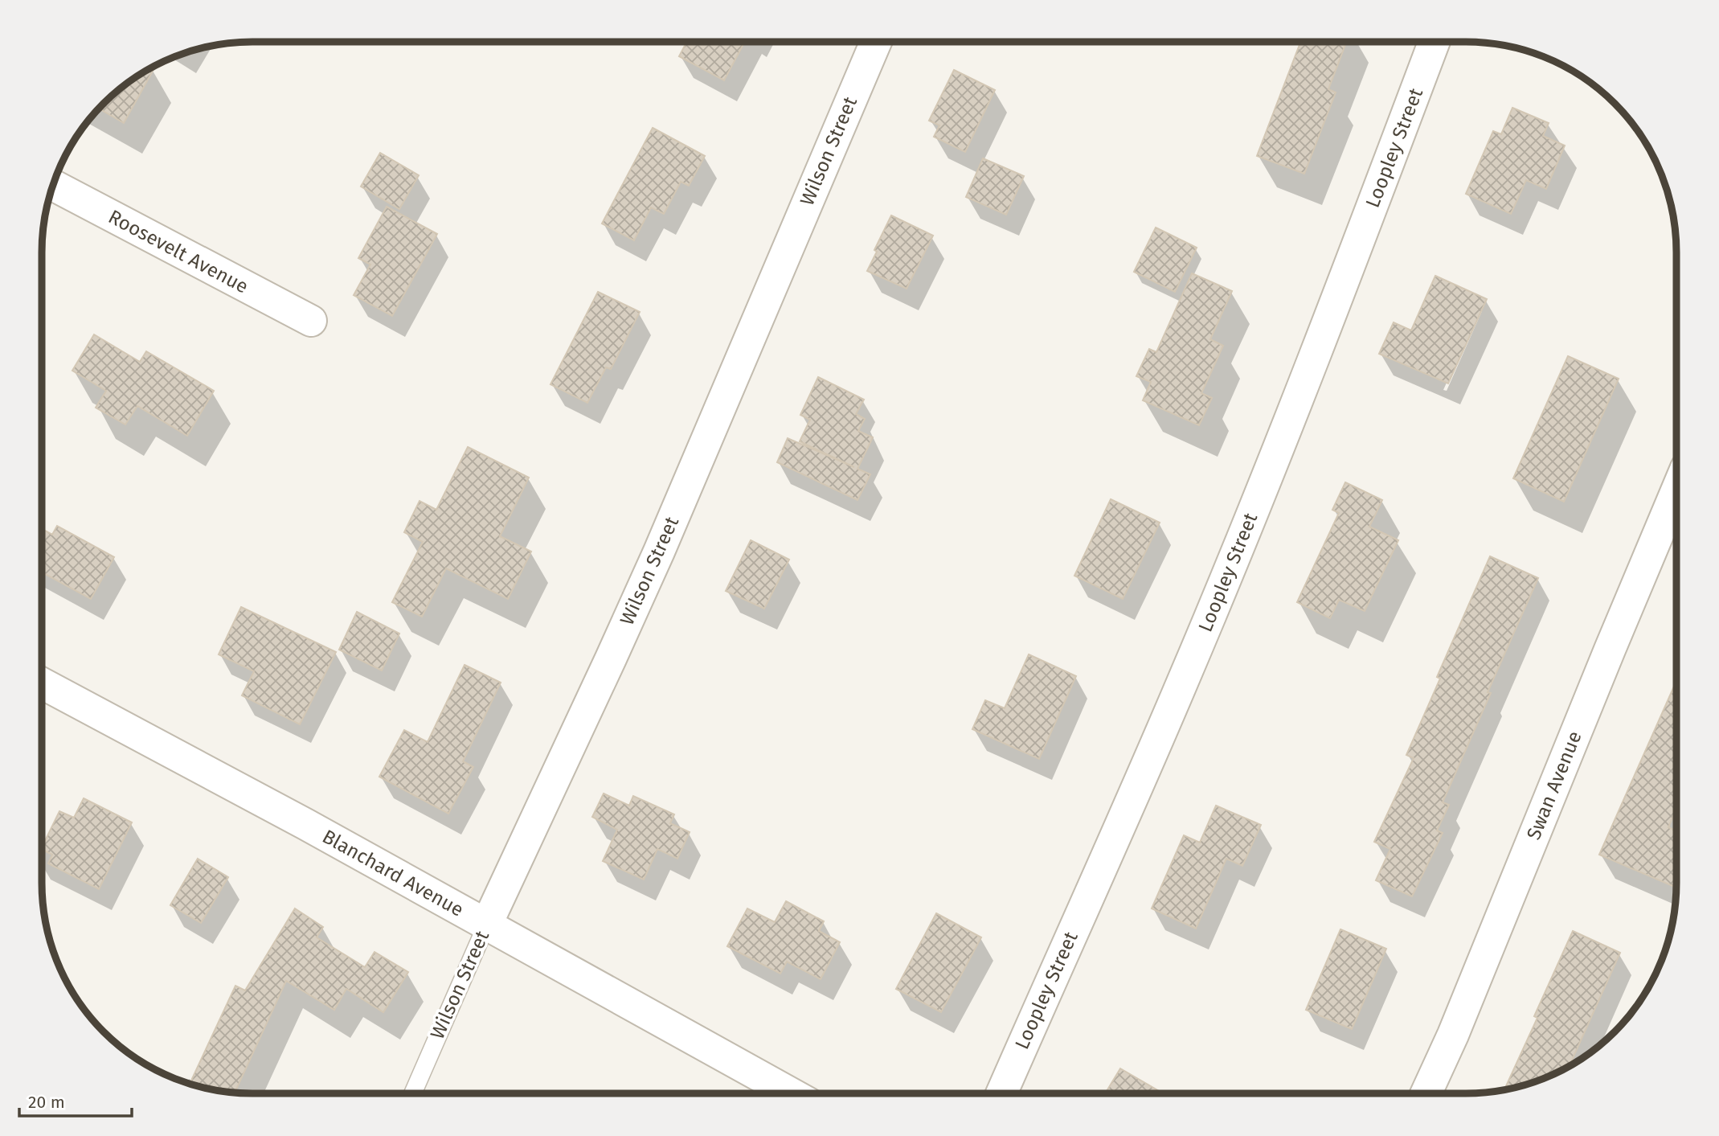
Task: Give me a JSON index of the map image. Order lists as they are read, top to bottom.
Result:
{
  "streets": {
    "street": [
      "Loopley Street",
      "Wilson Street",
      "Roosevelt Avenue",
      "Swan Avenue",
      "Blanchard Avenue"
    ]
  },
  "crossings": [
    ["Wilson Street", "Blanchard Avenue"]
  ],
  "scale_bar": "20 m"
}
